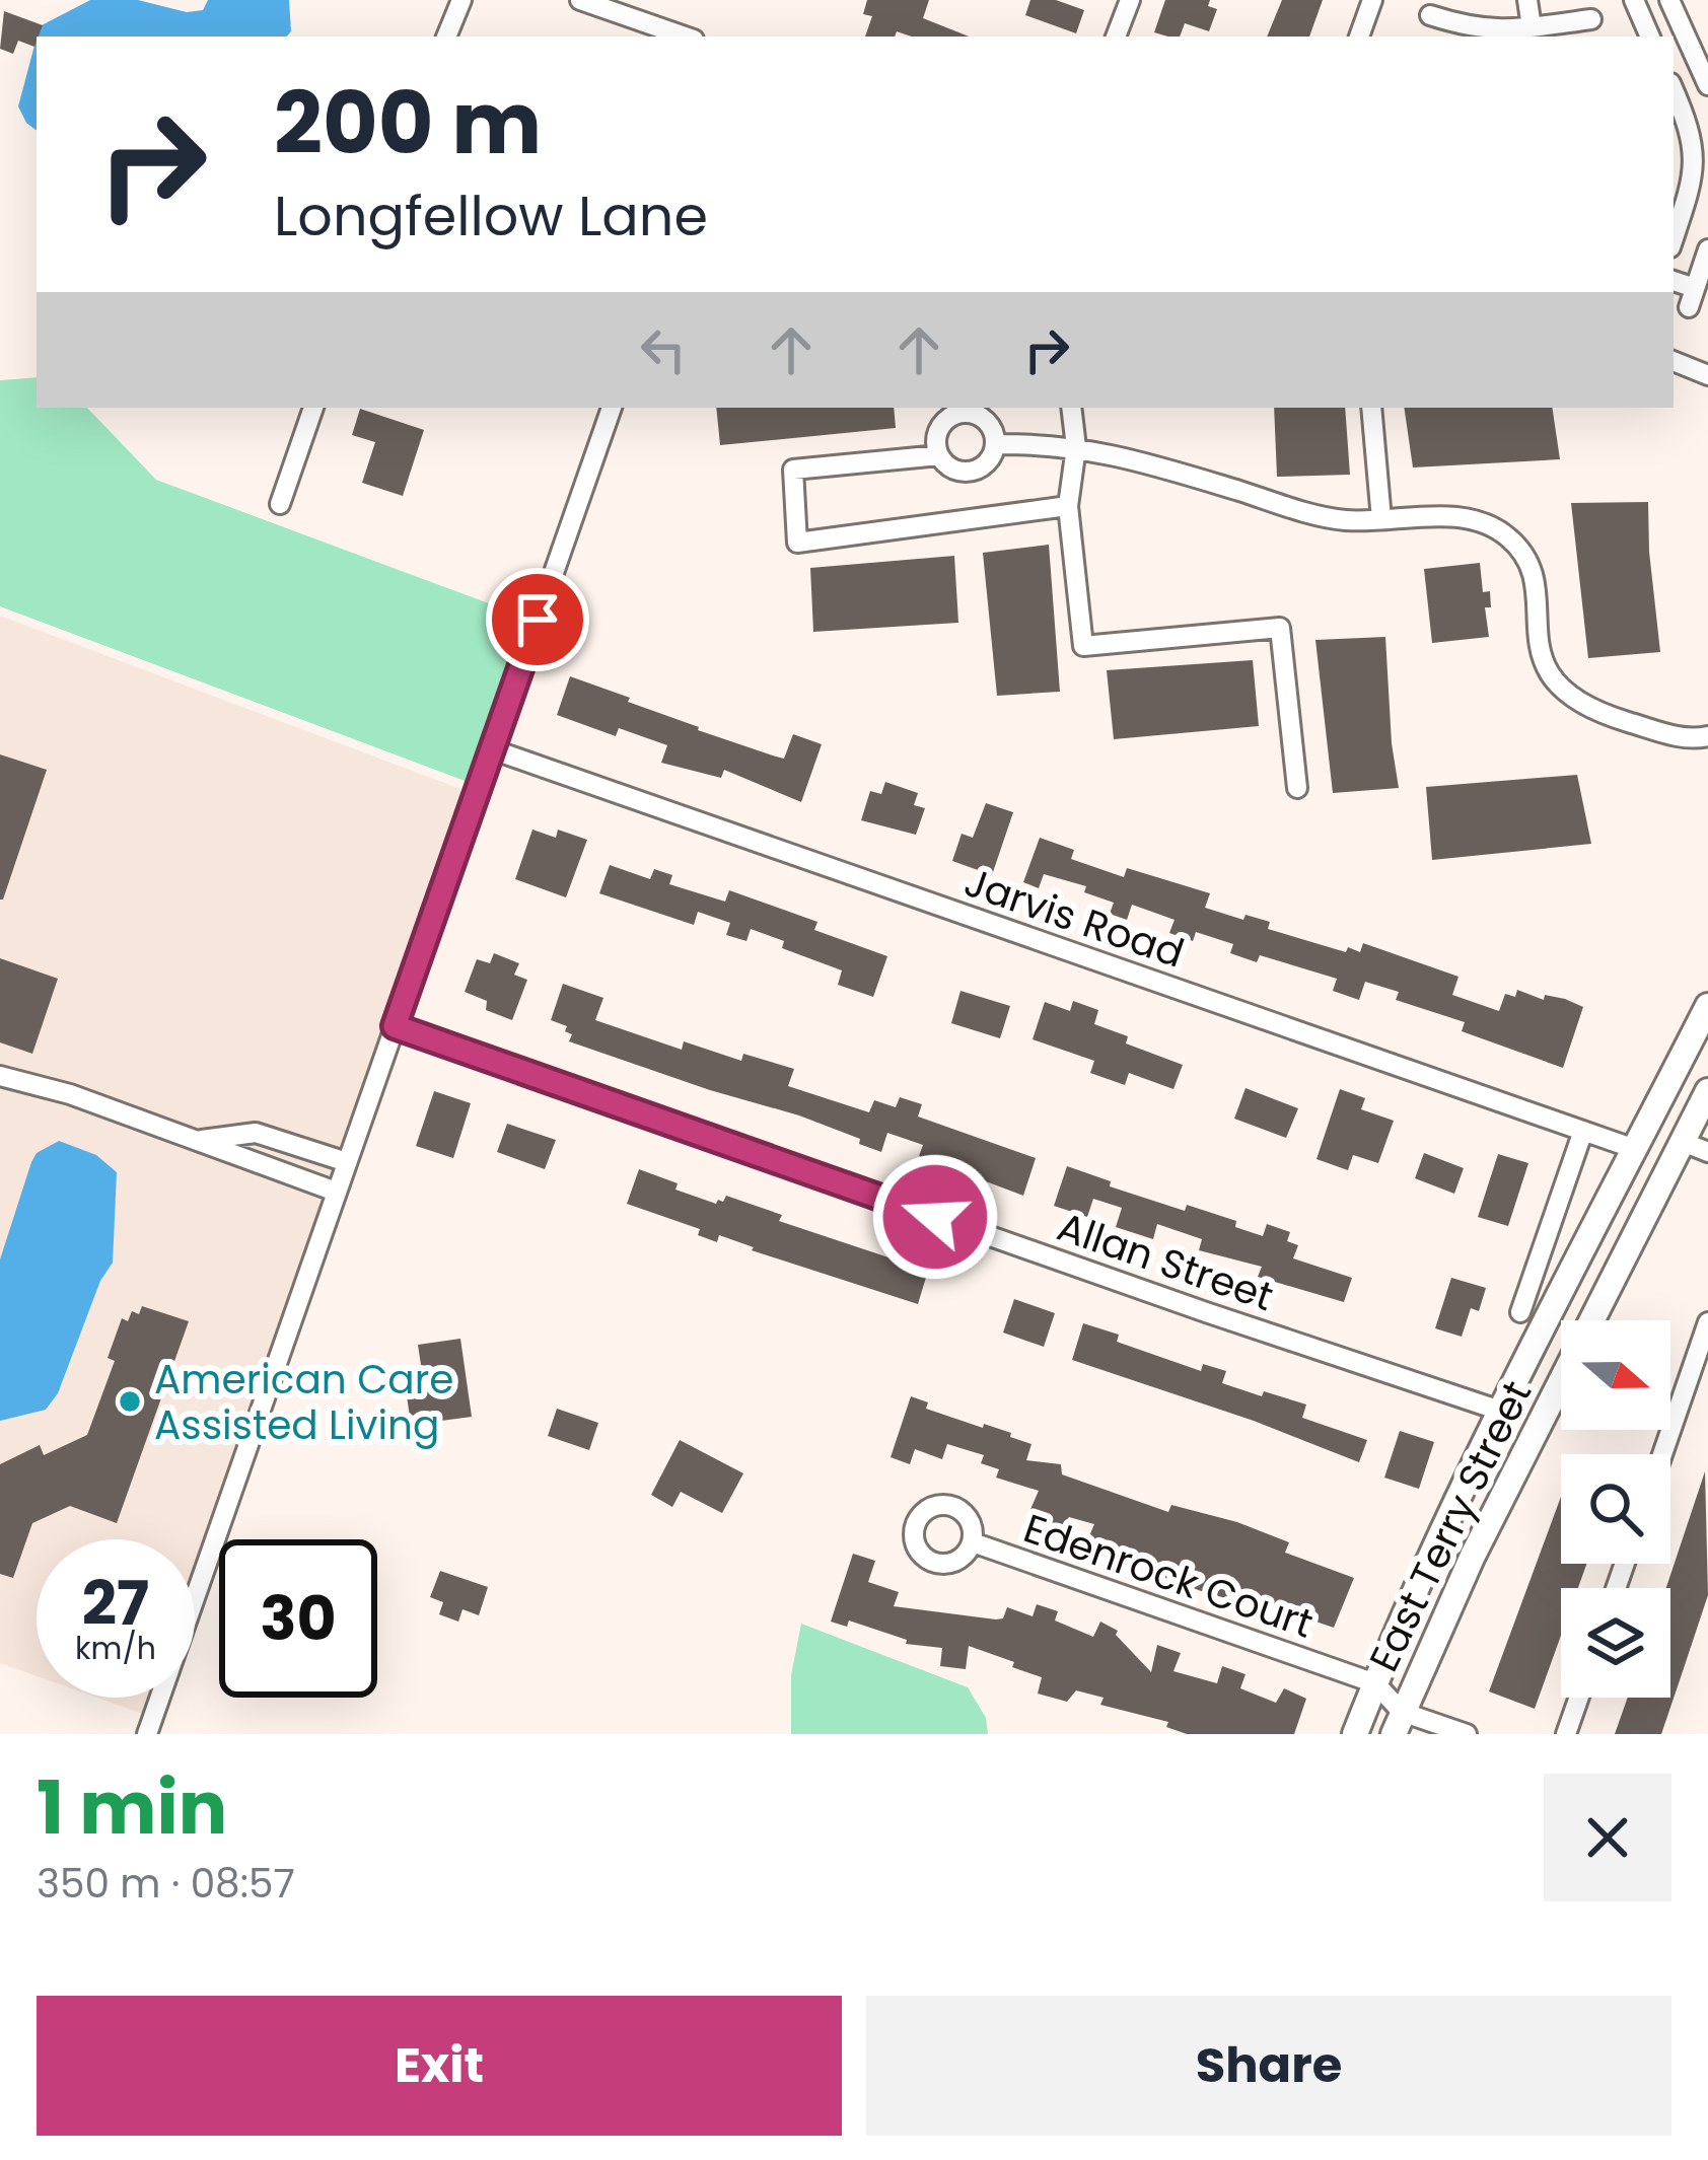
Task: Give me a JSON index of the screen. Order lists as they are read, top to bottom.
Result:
{
  "streets": {
    "street": [
      "Jarvis Road",
      "Allan Street",
      "East Terry Street",
      "Edenrock Court"
    ]
  },
  "crossings": [
    ["East Terry Street", "Edenrock Court"]
  ],
  "places": ["American Care Assisted Living"],
  "north": "right",
  "page": {
    "turn": ["200 m", "Longfellow Lane"],
    "speed": "27 km/h",
    "limit": "30",
    "heading": ["1 min", "350 m · 08:57"],
    "buttons": ["Exit", "Share"]
  }
}
